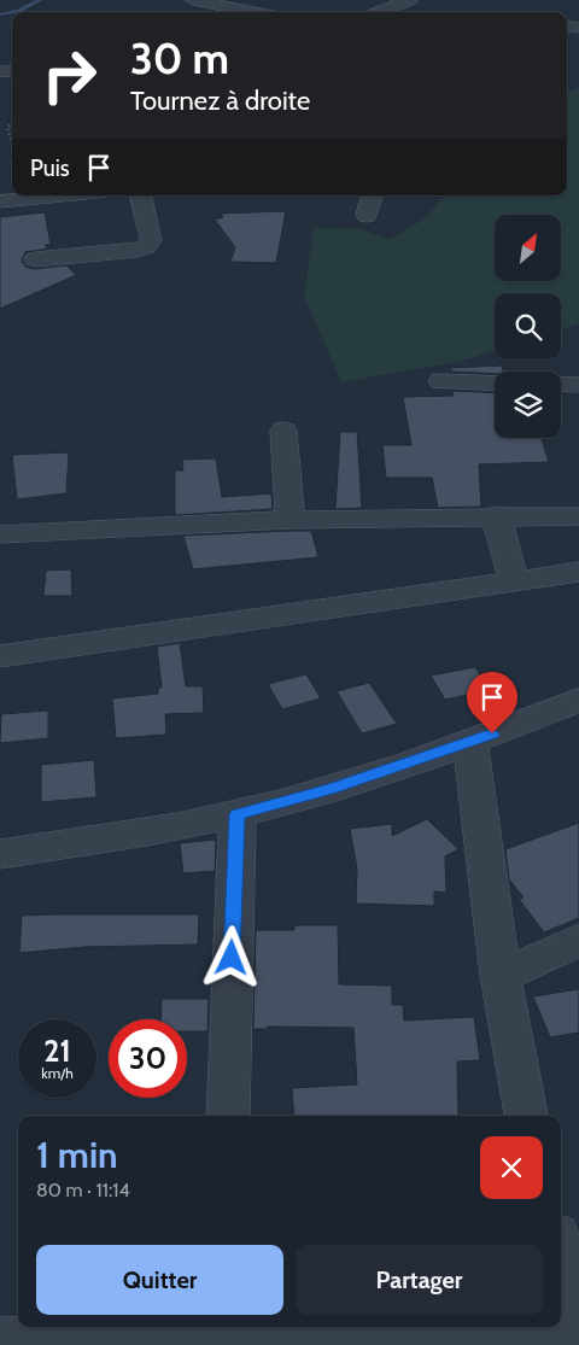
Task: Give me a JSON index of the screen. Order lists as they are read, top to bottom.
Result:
{
  "north": "top right",
  "page": {
    "turn": ["30 m", "Tournez à droite"],
    "then": "Puis",
    "speed": "21 km/h",
    "limit": "30",
    "heading": ["1 min", "80 m · 11:14"],
    "buttons": ["Quitter", "Partager"]
  }
}
